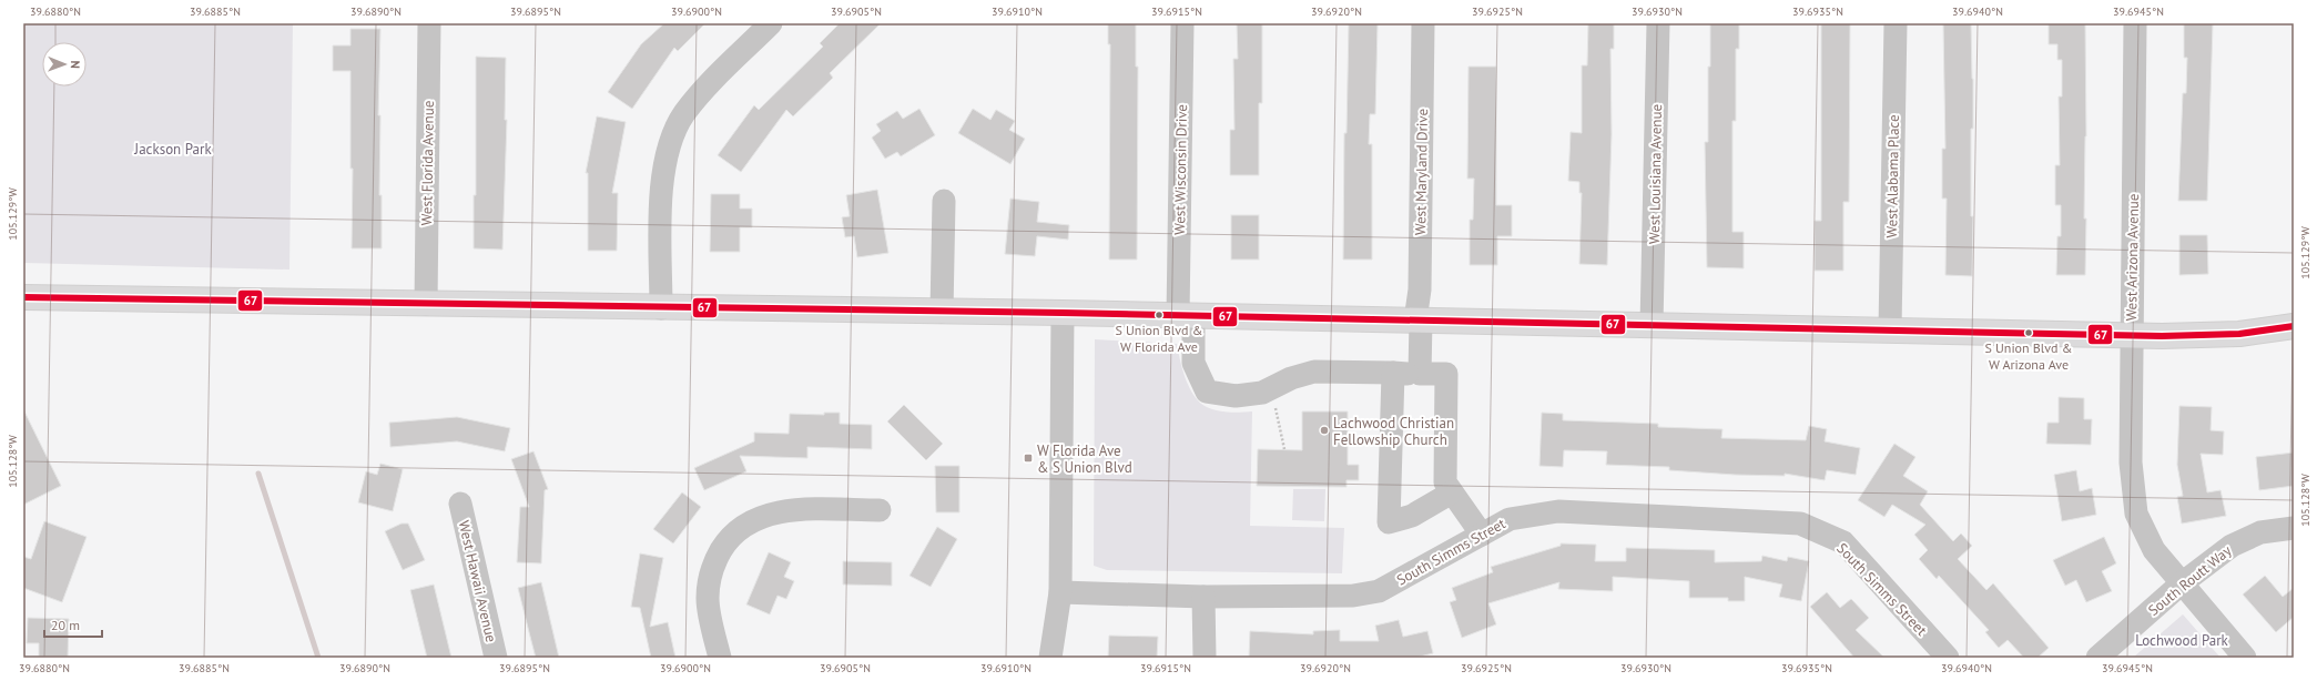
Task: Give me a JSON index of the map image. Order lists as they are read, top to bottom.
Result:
{
  "streets": {
    "street": [
      "West Florida Avenue",
      "West Wisconsin Drive",
      "West Maryland Drive",
      "West Louisiana Avenue",
      "West Alabama Place",
      "West Arizona Avenue",
      "South Simms Street",
      "South Routt Way",
      "West Hawaii Avenue"
    ]
  },
  "crossings": [
    ["West Arizona Avenue", "South Routt Way"]
  ],
  "parks": ["Jackson Park", "Lochwood Park"],
  "places": {
    "other": ["S Union Blvd & W Florida Ave", "S Union Blvd & W Arizona Ave", "Lachwood Christian Fellowship Church"],
    "transit": ["W Florida Ave & S Union Blvd"]
  },
  "lines": ["transit line 67"],
  "scale_bar": "20 m",
  "north": "right",
  "coordinates": [
    "39.6880°N",
    "39.6885°N",
    "39.6890°N",
    "39.6895°N",
    "39.6900°N",
    "39.6905°N",
    "39.6910°N",
    "39.6915°N",
    "39.6920°N",
    "39.6925°N",
    "39.6930°N",
    "39.6935°N",
    "39.6940°N",
    "39.6945°N",
    "105.129°W",
    "105.128°W"
  ]
}
